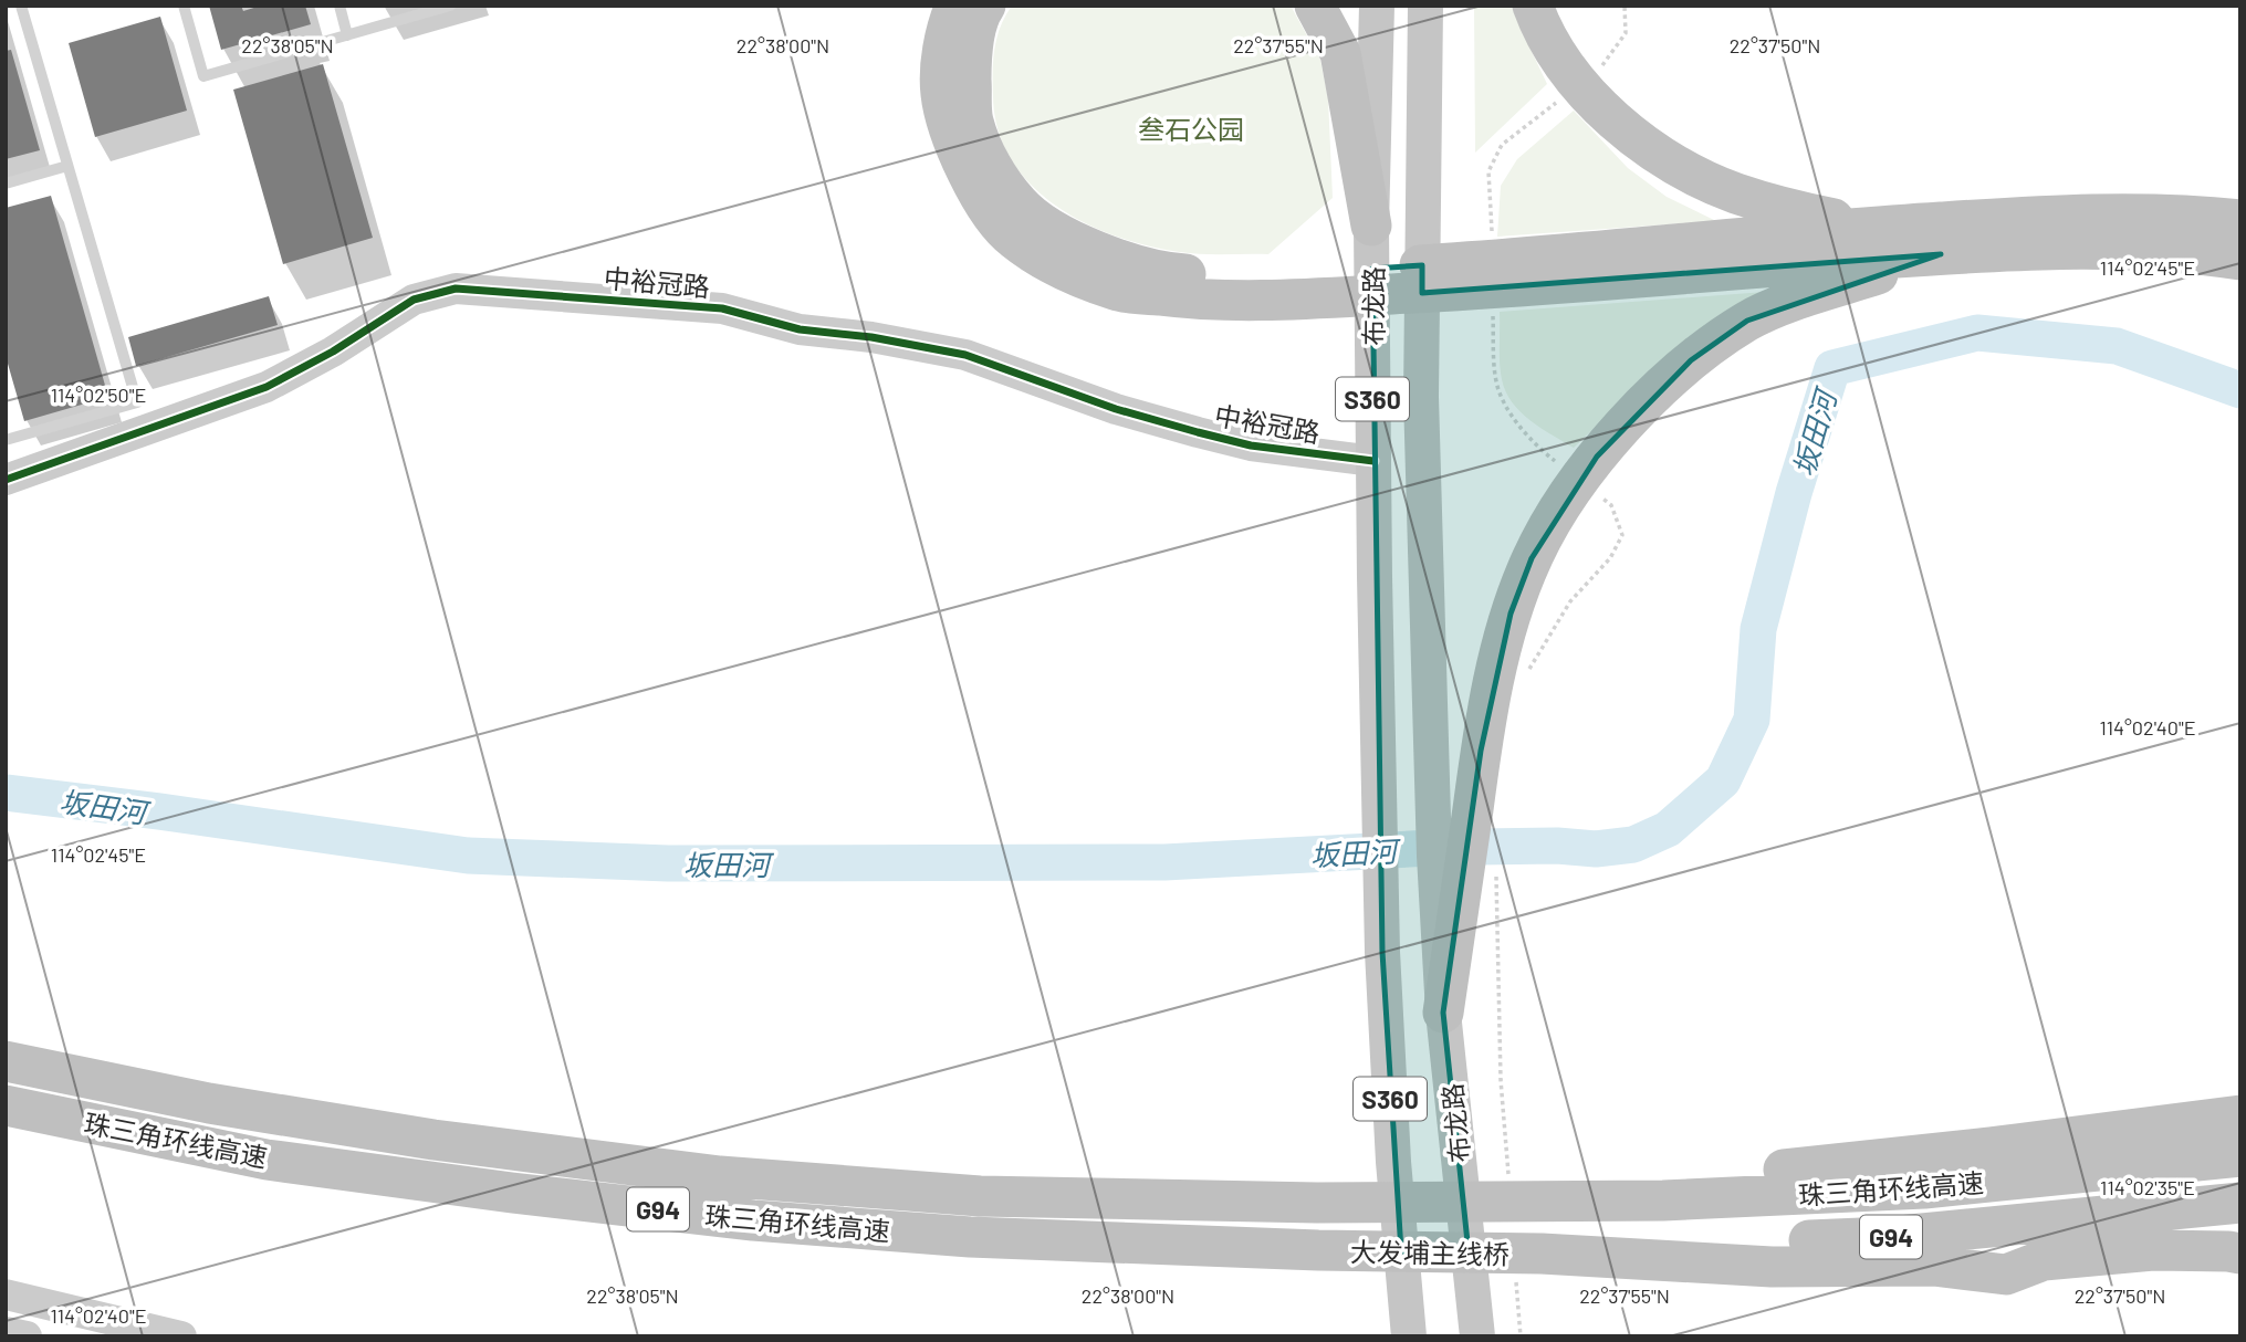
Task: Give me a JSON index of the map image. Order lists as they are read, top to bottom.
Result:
{
  "streets": {
    "highway": ["珠三角环线高速", "G94", "大发埔主线桥"],
    "main road": ["布龙路", "S360"],
    "street": ["中裕冠路"]
  },
  "crossings": [
    ["中裕冠路", "布龙路"],
    ["布龙路", "S360"],
    ["珠三角环线高速", "大发埔主线桥"]
  ],
  "water": ["坂田河"],
  "parks": ["叁石公园"],
  "coordinates": [
    "22°38'05\"N",
    "22°38'00\"N",
    "22°37'55\"N",
    "22°37'50\"N",
    "114°02'45\"E",
    "114°02'50\"E",
    "114°02'40\"E",
    "114°02'35\"E"
  ]
}
